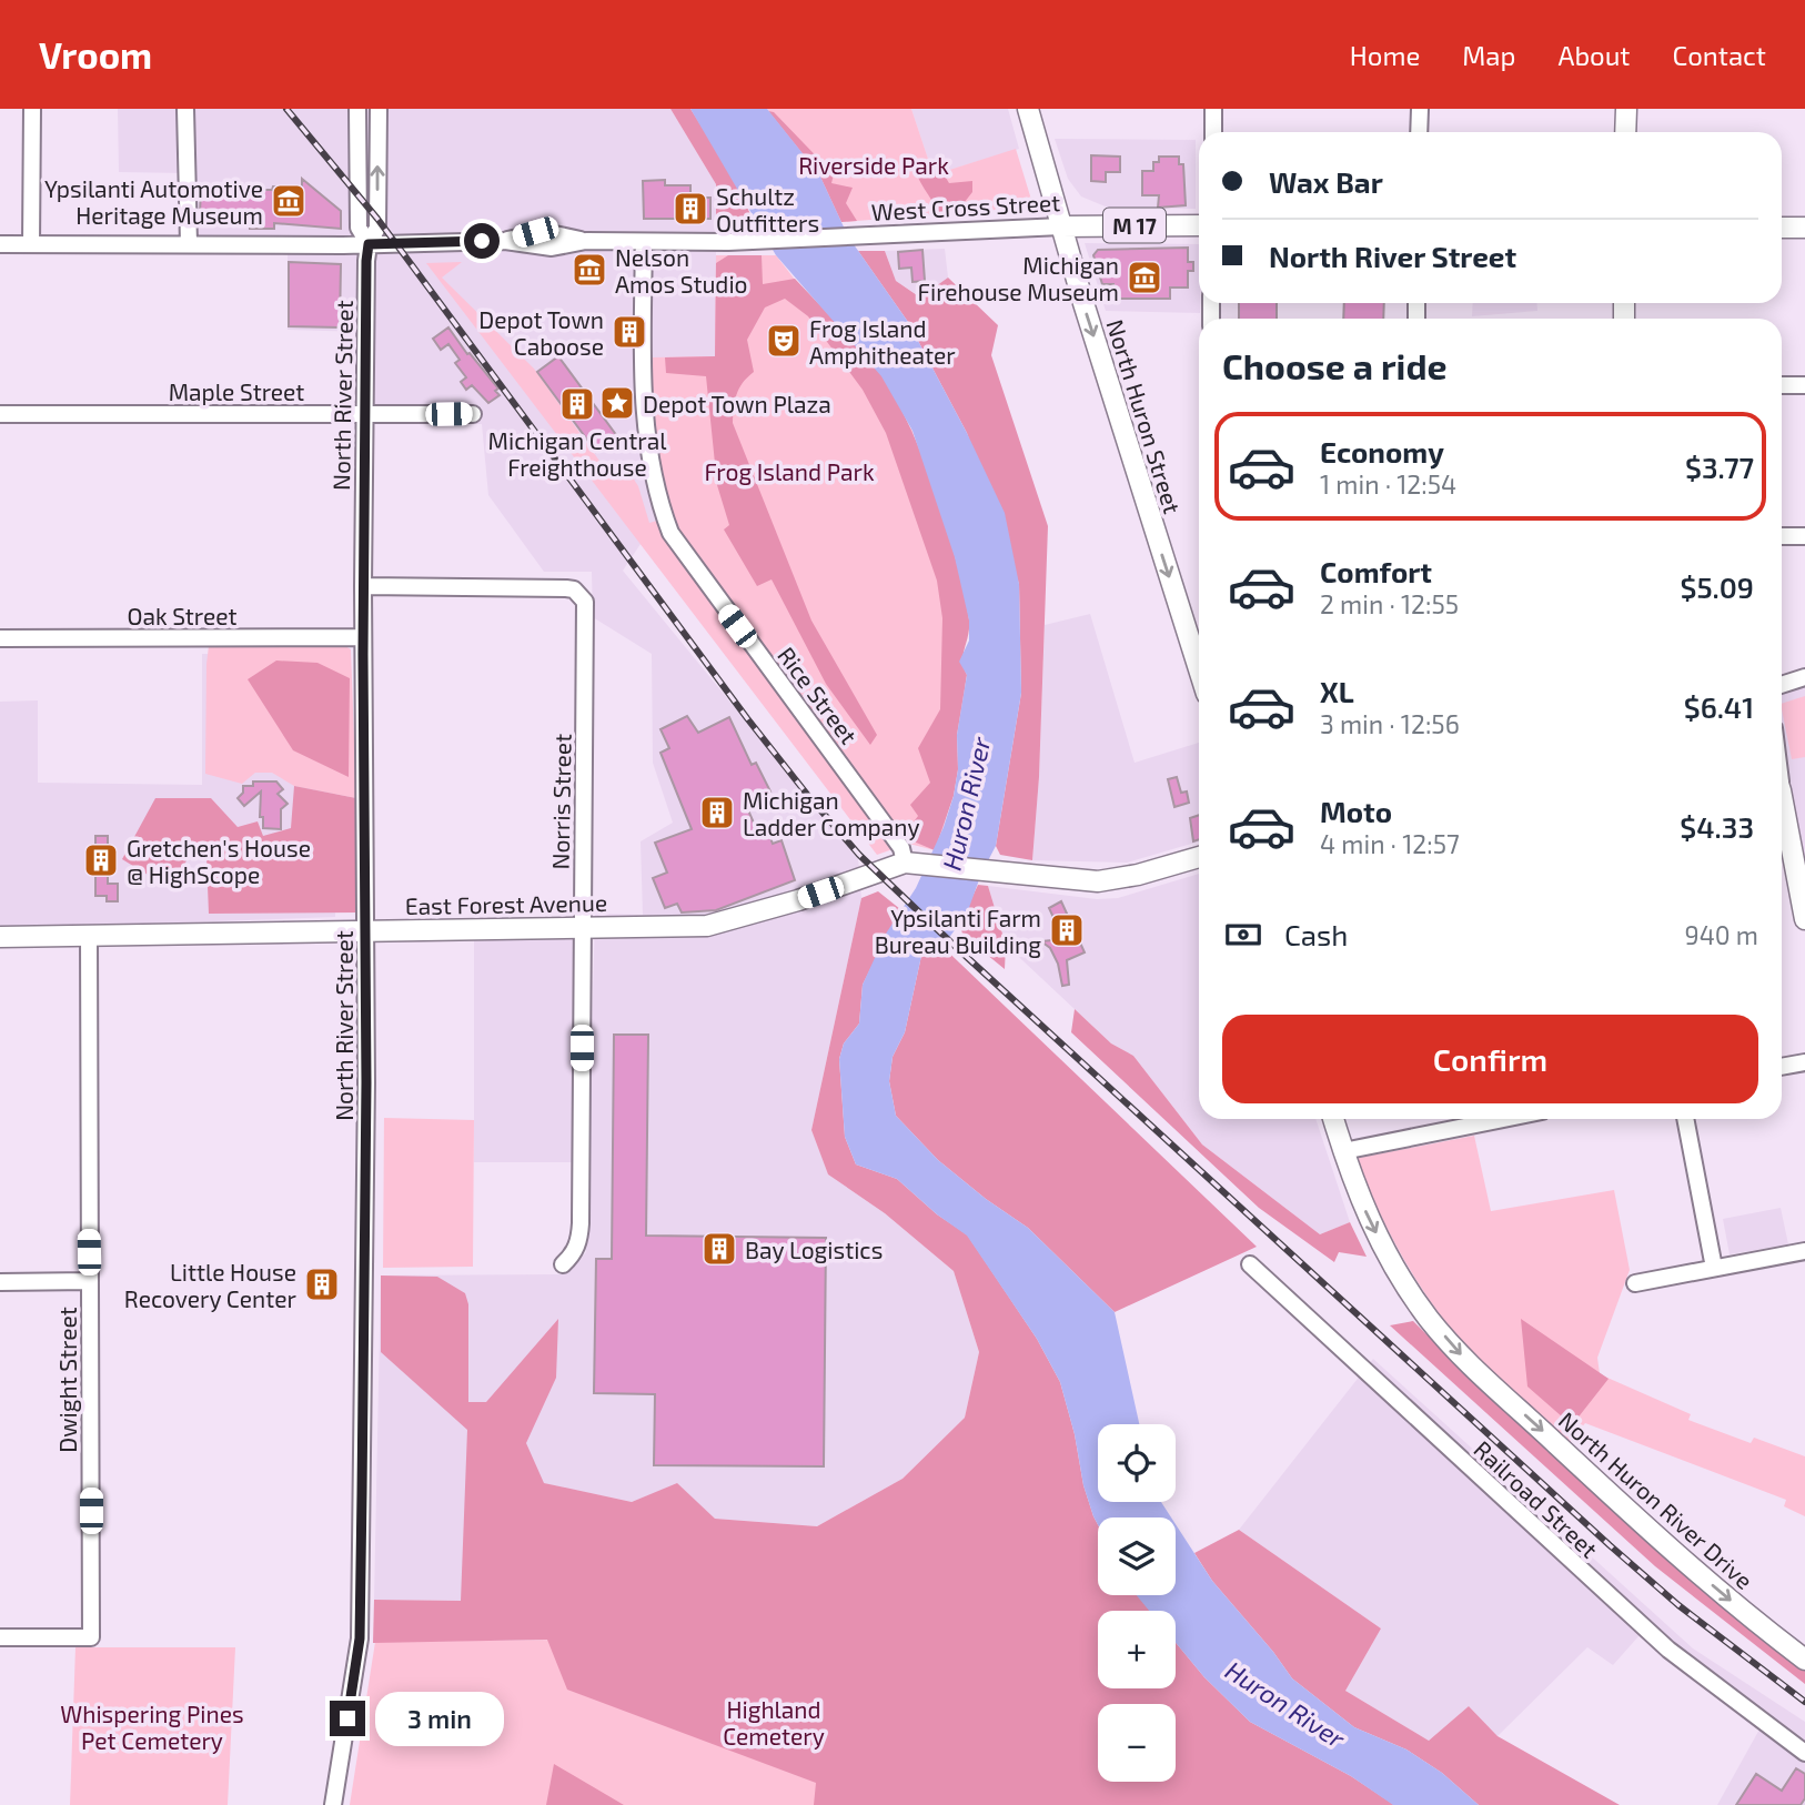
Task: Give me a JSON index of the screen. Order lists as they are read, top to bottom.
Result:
{
  "streets": {
    "main road": [
      "West Cross Street",
      "M 17",
      "North Huron Street",
      "East Forest Avenue",
      "North Huron River Drive"
    ],
    "street": [
      "Maple Street",
      "North River Street",
      "Oak Street",
      "Rice Street",
      "Norris Street",
      "Dwight Street",
      "Railroad Street"
    ]
  },
  "crossings": [
    ["West Cross Street", "North River Street"],
    ["West Cross Street", "North Huron Street"],
    ["West Cross Street", "Rice Street"],
    ["Maple Street", "North River Street"],
    ["North River Street", "Oak Street"],
    ["North River Street", "Norris Street"],
    ["North River Street", "East Forest Avenue"],
    ["Rice Street", "East Forest Avenue"],
    ["Norris Street", "East Forest Avenue"],
    ["East Forest Avenue", "Dwight Street"]
  ],
  "one_way": ["North Huron Street", "North Huron River Drive"],
  "water": ["Huron River"],
  "parks": [
    "Riverside Park",
    "Frog Island Park",
    "Highland Cemetery",
    "Whispering Pines Pet Cemetery"
  ],
  "places": {
    "museum": ["Ypsilanti Automotive Heritage Museum", "Nelson Amos Studio", "Michigan Firehouse Museum"],
    "building": [
      "Schultz Outfitters",
      "Depot Town Caboose",
      "Michigan Central Freighthouse",
      "Michigan Ladder Company",
      "Gretchen's House @ HighScope",
      "Ypsilanti Farm Bureau Building",
      "Bay Logistics",
      "Little House Recovery Center"
    ],
    "theatre": ["Frog Island Amphitheater"],
    "place": ["Depot Town Plaza"]
  },
  "page": {
    "header": "Vroom",
    "nav": [
      "Home",
      "Map",
      "About",
      "Contact"
    ],
    "banner": ["Wax Bar", "North River Street"],
    "heading": "Choose a ride",
    "list": [
      {
        "name": "Economy",
        "note": "1 min · 12:54",
        "value": "$3.77"
      },
      {
        "name": "Comfort",
        "note": "2 min · 12:55",
        "value": "$5.09"
      },
      {
        "name": "XL",
        "note": "3 min · 12:56",
        "value": "$6.41"
      },
      {
        "name": "Moto",
        "note": "4 min · 12:57",
        "value": "$4.33"
      }
    ],
    "pay": ["Cash", "940 m"],
    "buttons": "Confirm",
    "map_buttons": ["+", "−"],
    "bubble": "3 min"
  }
}
